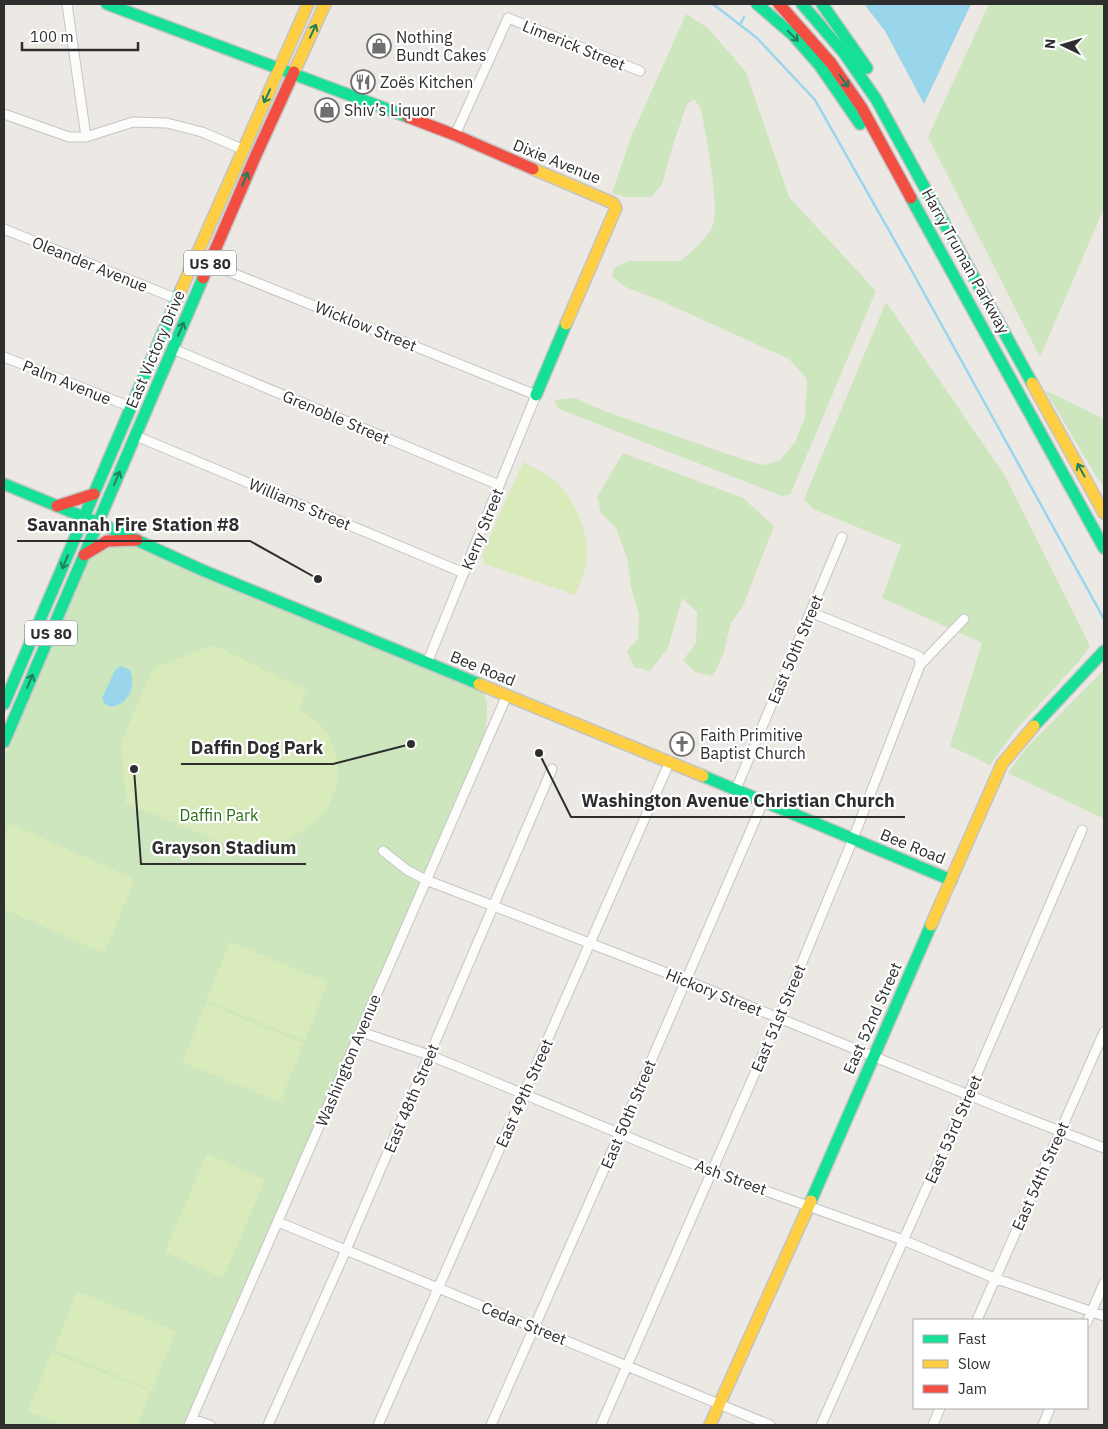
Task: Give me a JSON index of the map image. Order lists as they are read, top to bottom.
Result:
{
  "streets": {
    "main road": [
      "Dixie Avenue",
      "Harry Truman Parkway",
      "US 80",
      "East Victory Drive",
      "Bee Road",
      "East 52nd Street"
    ],
    "street": [
      "Limerick Street",
      "Oleander Avenue",
      "Wicklow Street",
      "Palm Avenue",
      "Grenoble Street",
      "Williams Street",
      "Kerry Street",
      "East 50th Street",
      "Hickory Street",
      "East 51st Street",
      "Washington Avenue",
      "East 49th Street",
      "East 48th Street",
      "East 53rd Street",
      "East 54th Street",
      "Ash Street",
      "Cedar Street"
    ]
  },
  "crossings": [
    ["Limerick Street", "Dixie Avenue"],
    ["Dixie Avenue", "Wicklow Street"],
    ["Dixie Avenue", "East Victory Drive"],
    ["Dixie Avenue", "Kerry Street"],
    ["Oleander Avenue", "East Victory Drive"],
    ["Wicklow Street", "East Victory Drive"],
    ["Wicklow Street", "Kerry Street"],
    ["East Victory Drive", "Palm Avenue"],
    ["East Victory Drive", "Grenoble Street"],
    ["East Victory Drive", "Williams Street"],
    ["East Victory Drive", "Bee Road"],
    ["Grenoble Street", "Kerry Street"],
    ["Williams Street", "Kerry Street"],
    ["Kerry Street", "Bee Road"],
    ["East 50th Street", "Bee Road"],
    ["East 50th Street", "Hickory Street"],
    ["East 50th Street", "Ash Street"],
    ["East 50th Street", "Cedar Street"],
    ["Bee Road", "East 51st Street"],
    ["Bee Road", "East 52nd Street"],
    ["Bee Road", "Washington Avenue"],
    ["Bee Road", "East 49th Street"],
    ["Hickory Street", "East 51st Street"],
    ["Hickory Street", "East 52nd Street"],
    ["Hickory Street", "Washington Avenue"],
    ["Hickory Street", "East 49th Street"],
    ["Hickory Street", "East 48th Street"],
    ["Hickory Street", "East 53rd Street"],
    ["Hickory Street", "East 54th Street"],
    ["East 51st Street", "Ash Street"],
    ["East 51st Street", "Cedar Street"],
    ["East 52nd Street", "Ash Street"],
    ["East 52nd Street", "Cedar Street"],
    ["Washington Avenue", "Ash Street"],
    ["Washington Avenue", "Cedar Street"],
    ["East 49th Street", "Ash Street"],
    ["East 49th Street", "Cedar Street"],
    ["East 48th Street", "Ash Street"],
    ["East 48th Street", "Cedar Street"],
    ["East 53rd Street", "Ash Street"],
    ["East 54th Street", "Ash Street"]
  ],
  "parks": ["Daffin Park"],
  "places": {
    "shop": ["Nothing Bundt Cakes", "Shiv’s Liquor"],
    "restaurant": ["Zoës Kitchen"],
    "other": [
      "Savannah Fire Station #8",
      "Daffin Dog Park",
      "Washington Avenue Christian Church",
      "Grayson Stadium"
    ],
    "church": ["Faith Primitive Baptist Church"]
  },
  "legend": ["Fast", "Slow", "Jam"],
  "scale_bar": "100 m",
  "north": "left"
}
